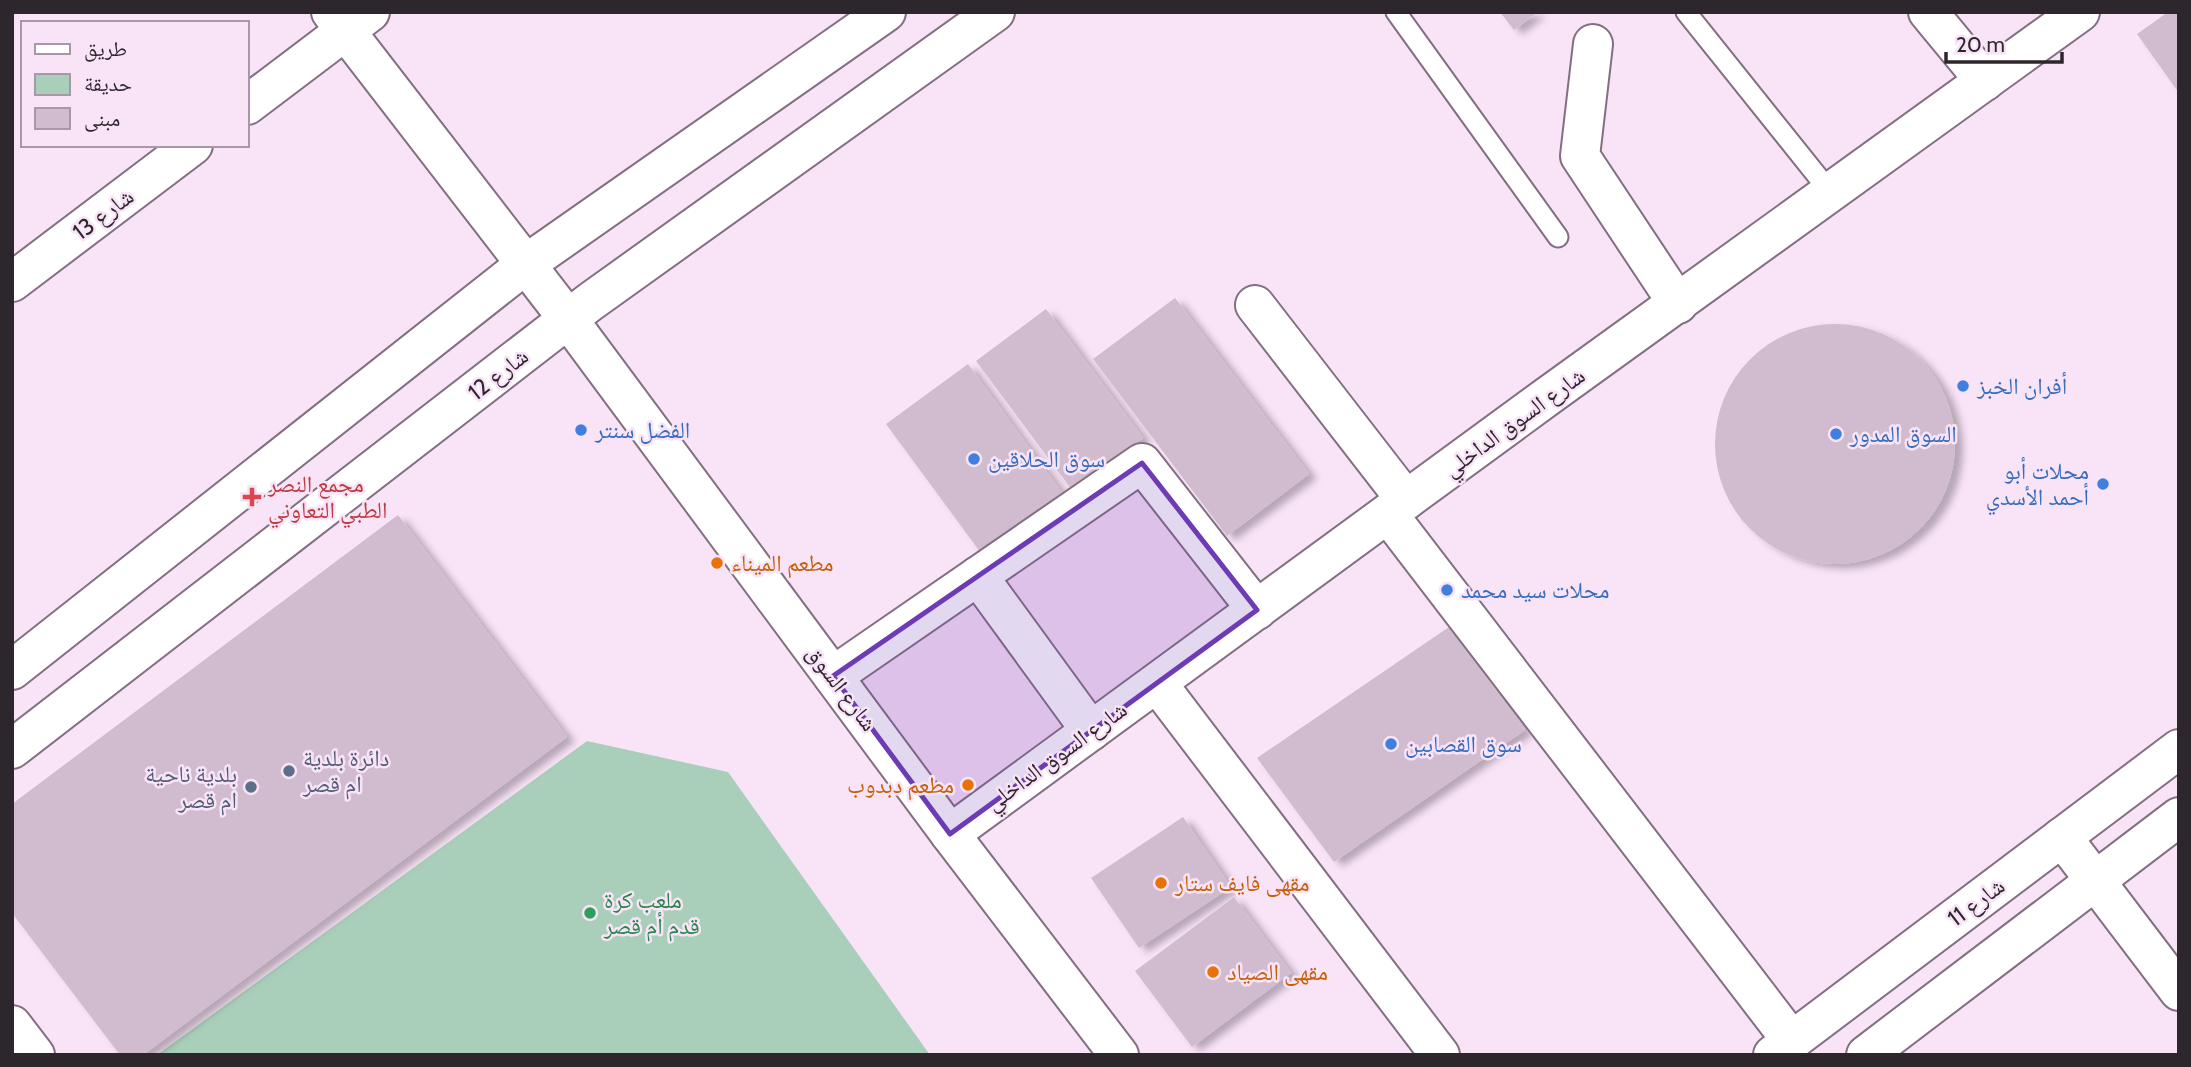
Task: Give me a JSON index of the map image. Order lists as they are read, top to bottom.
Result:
{
  "streets": {
    "street": [
      "شارع 13",
      "شارع 12",
      "شارع السوق الداخلي",
      "شارع السوق",
      "شارع 11"
    ]
  },
  "crossings": [
    ["شارع 12", "شارع السوق"],
    ["شارع السوق الداخلي", "شارع السوق"]
  ],
  "places": {
    "other": [
      "أفران الخبز",
      "الفضل سنتر",
      "السوق المدور",
      "سوق الحلاقين",
      "محلات أبو أحمد الأسدي",
      "مطعم الميناء",
      "محلات سيد محمد",
      "سوق القصابين",
      "دائرة بلدية ام قصر",
      "مطعم دبدوب",
      "بلدية ناحية ام قصر",
      "مقهى فايف ستار",
      "ملعب كرة قدم أم قصر",
      "مقهى الصياد"
    ],
    "health": ["مجمع النصر الطبي التعاوني"]
  },
  "legend": ["طريق", "حديقة", "مبنى"],
  "scale_bar": "20 m"
}
